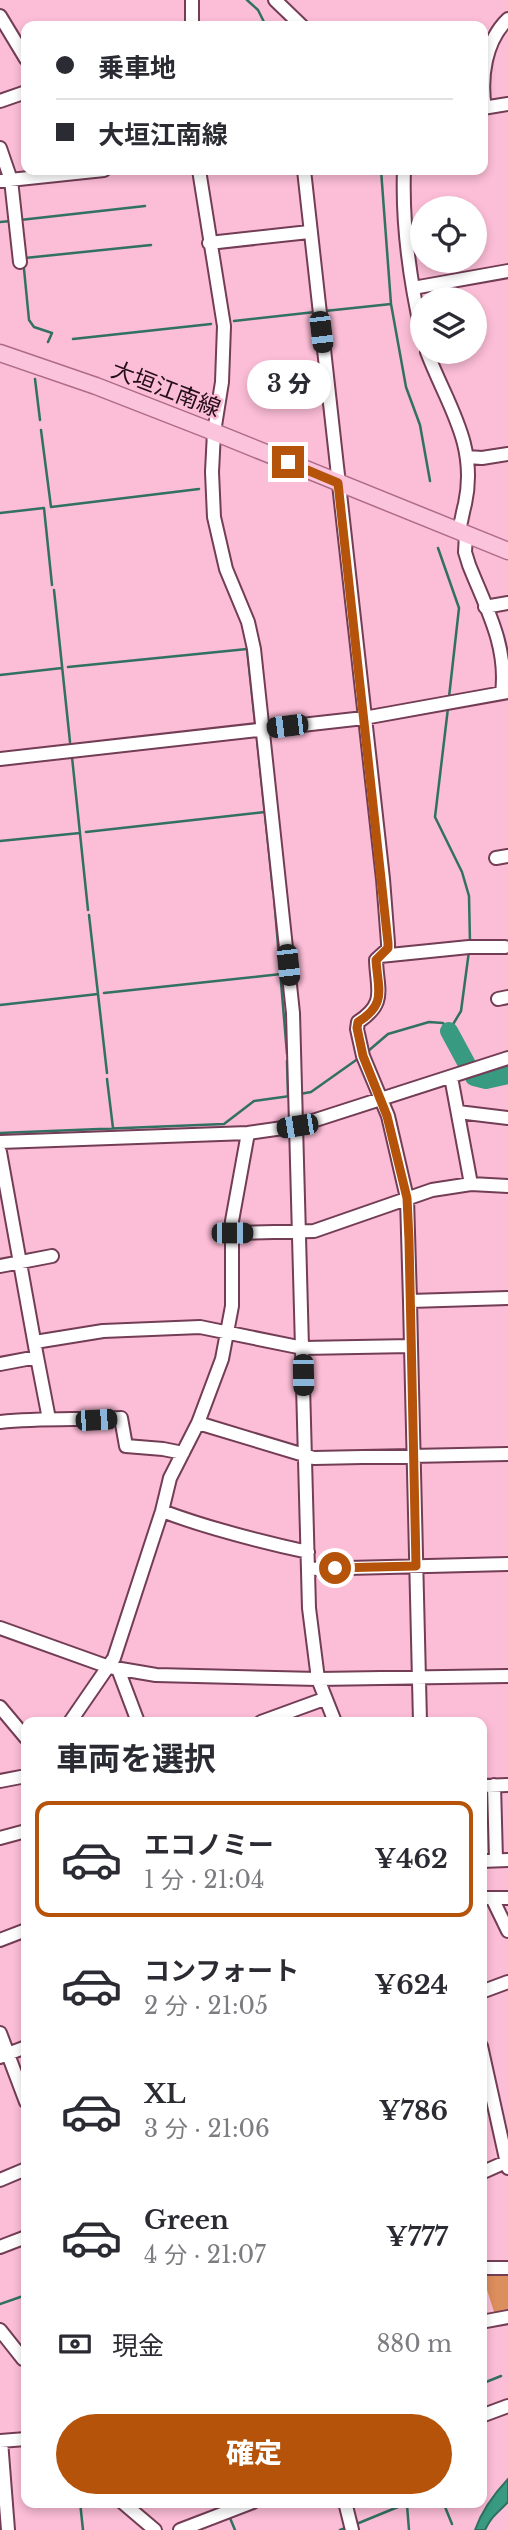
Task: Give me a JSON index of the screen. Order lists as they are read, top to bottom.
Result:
{
  "streets": {
    "main road": ["大垣江南線"]
  },
  "page": {
    "banner": ["乗車地", "大垣江南線"],
    "bubble": "3 分",
    "heading": "車両を選択",
    "list": [
      {
        "name": "エコノミー",
        "note": "1 分 · 21:04",
        "value": "¥462"
      },
      {
        "name": "コンフォート",
        "note": "2 分 · 21:05",
        "value": "¥624"
      },
      {
        "name": "XL",
        "note": "3 分 · 21:06",
        "value": "¥786"
      },
      {
        "name": "Green",
        "note": "4 分 · 21:07",
        "value": "¥777"
      }
    ],
    "pay": ["現金", "880 m"],
    "buttons": "確定"
  }
}
